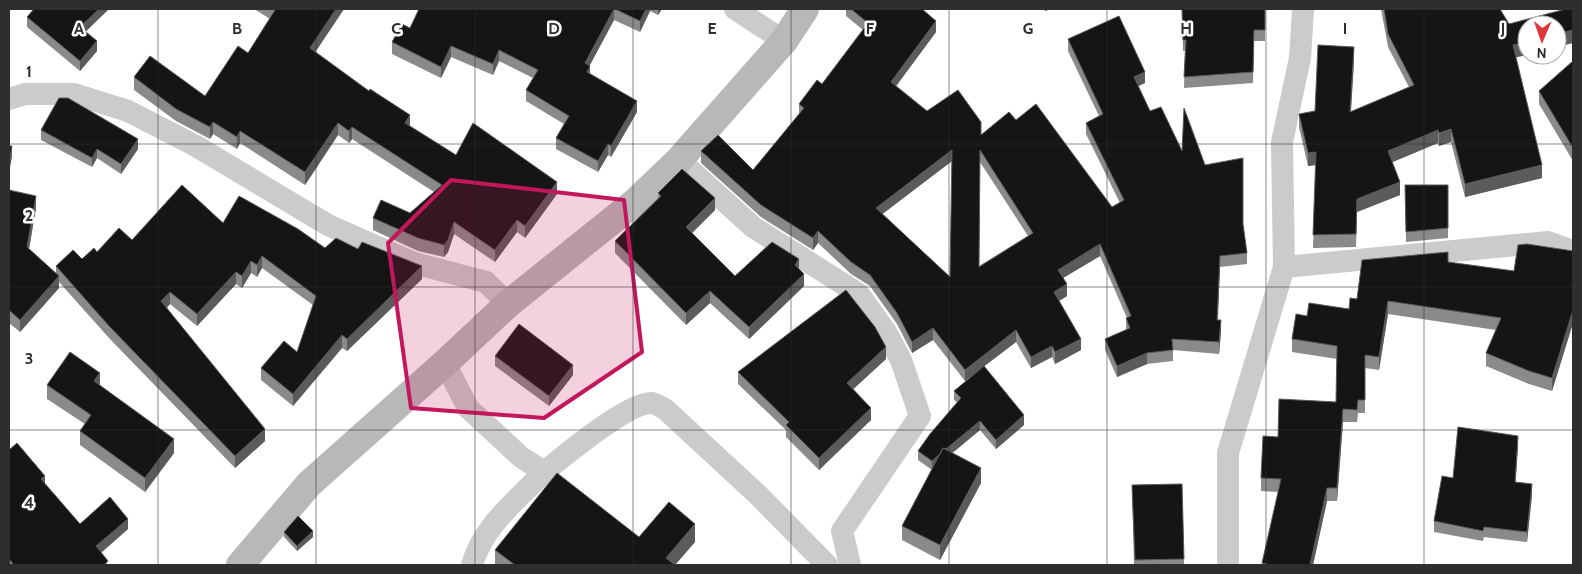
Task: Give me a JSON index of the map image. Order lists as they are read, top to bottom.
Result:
{
  "north": "bottom",
  "grid": {
    "columns": [
      "A",
      "B",
      "C",
      "D",
      "E",
      "F",
      "G",
      "H",
      "I",
      "J"
    ],
    "rows": [
      "1",
      "2",
      "3",
      "4"
    ]
  }
}
